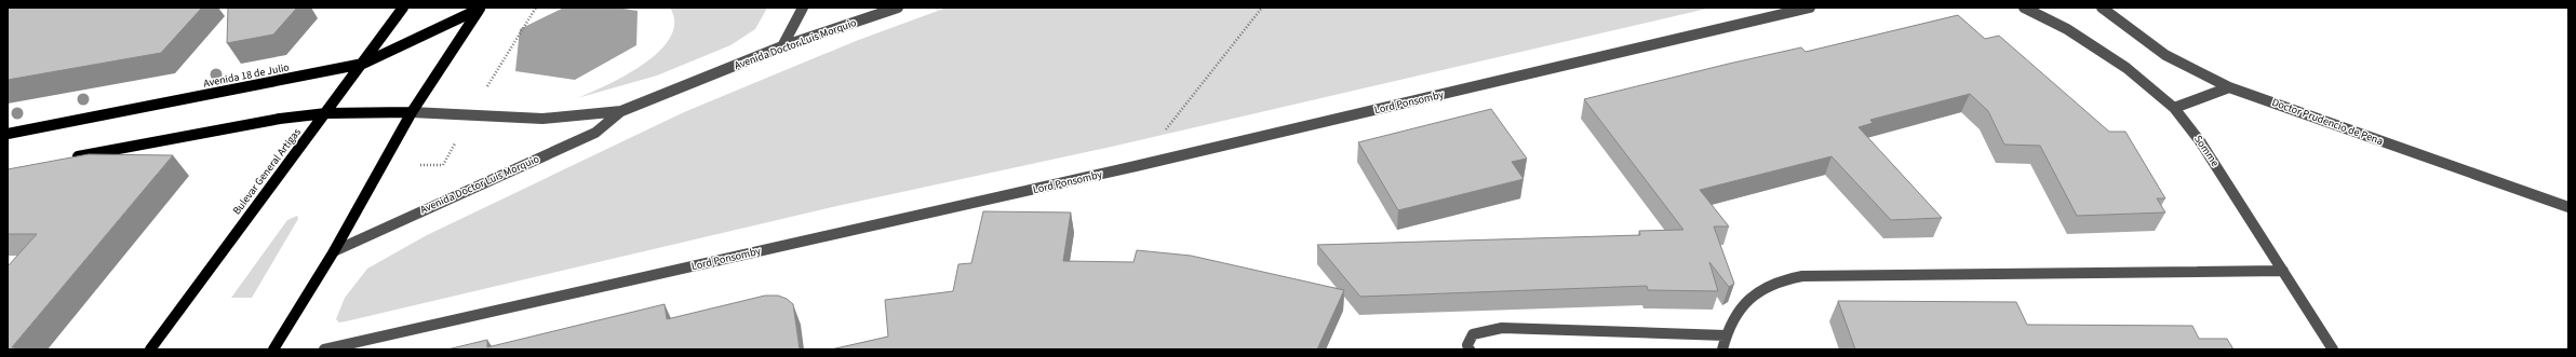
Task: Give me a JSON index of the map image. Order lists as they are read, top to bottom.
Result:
{
  "streets": {
    "main road": ["Avenida 18 de Julio", "Bulevar General Artigas"],
    "street": [
      "Avenida Doctor Luis Morquio",
      "Lord Ponsomby",
      "Doctor Prudencio de Pena",
      "Somme"
    ]
  },
  "crossings": [
    ["Avenida 18 de Julio", "Bulevar General Artigas"]
  ]
}
